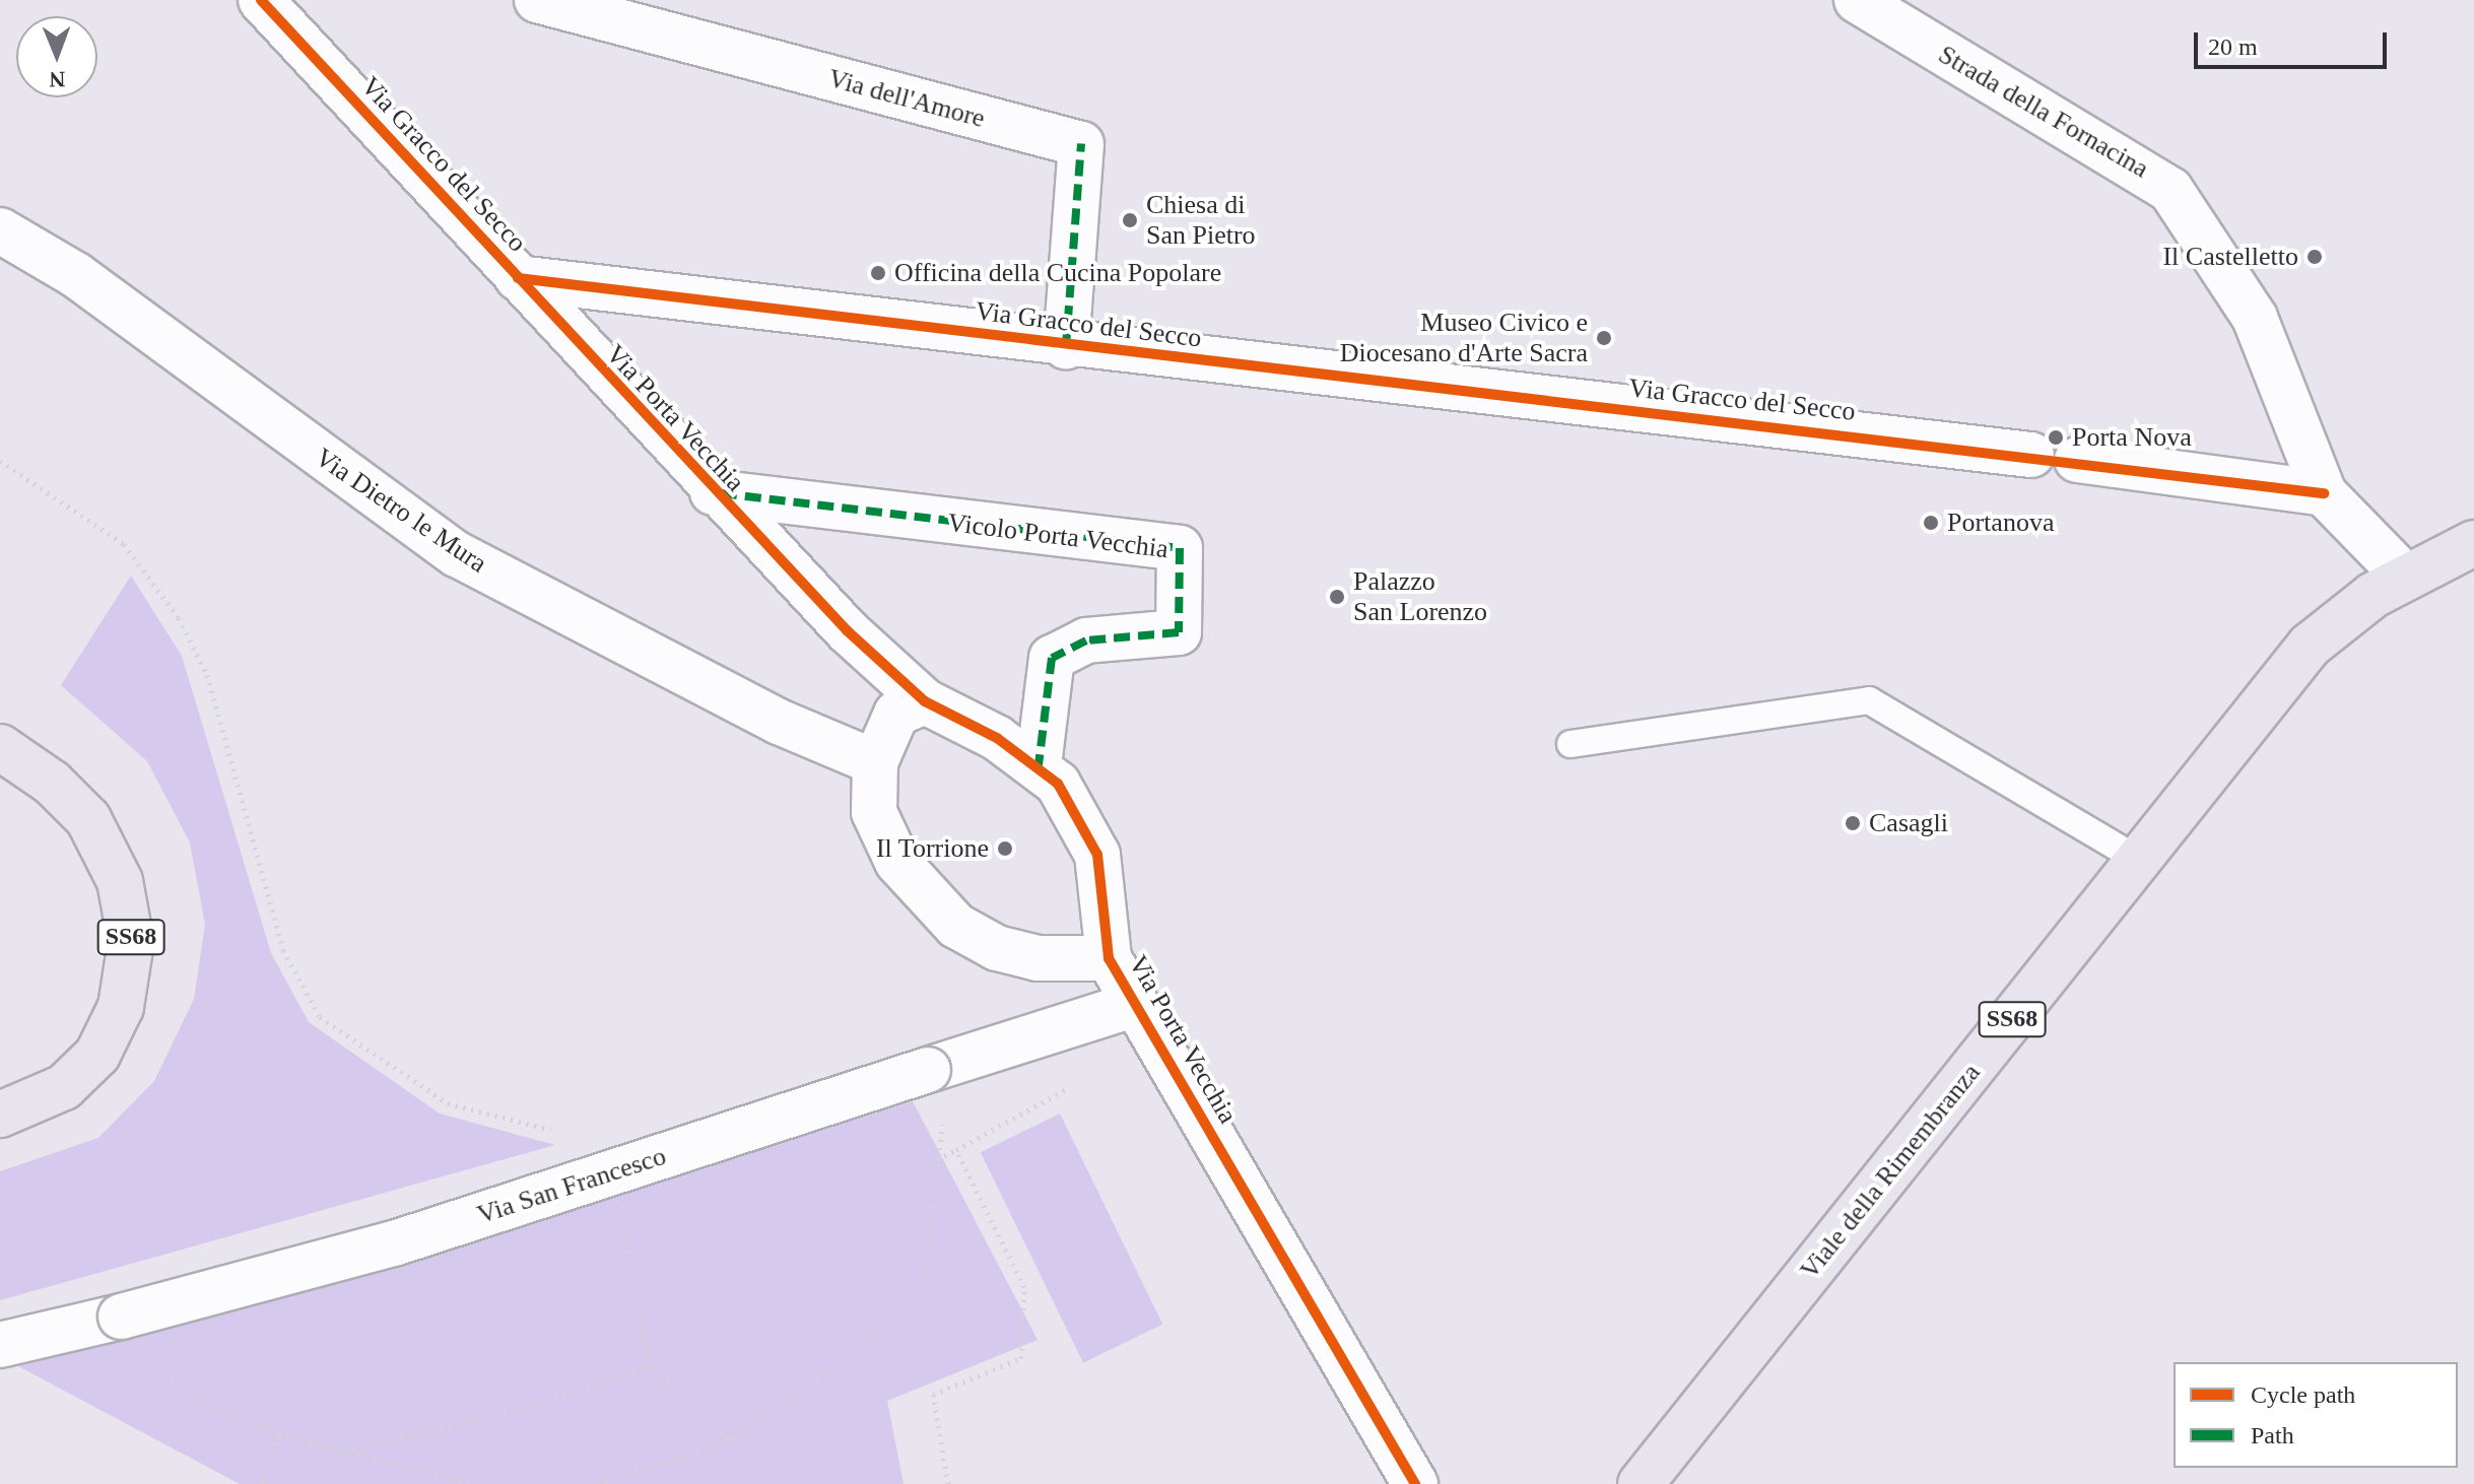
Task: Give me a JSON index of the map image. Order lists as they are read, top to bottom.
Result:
{
  "streets": {
    "main road": ["SS68", "Viale della Rimembranza"],
    "street": [
      "Via dell'Amore",
      "Strada della Fornacina",
      "Via Gracco del Secco",
      "Via Porta Vecchia",
      "Via Dietro le Mura",
      "Vicolo Porta Vecchia",
      "Via San Francesco"
    ]
  },
  "crossings": [
    ["Via dell'Amore", "Via Gracco del Secco"],
    ["Strada della Fornacina", "SS68"],
    ["Strada della Fornacina", "Viale della Rimembranza"],
    ["Via Gracco del Secco", "Via Porta Vecchia"],
    ["Via Porta Vecchia", "Vicolo Porta Vecchia"],
    ["Via Porta Vecchia", "Via San Francesco"],
    ["SS68", "Viale della Rimembranza"]
  ],
  "places": [
    "Chiesa di San Pietro",
    "Il Castelletto",
    "Officina della Cucina Popolare",
    "Museo Civico e Diocesano d'Arte Sacra",
    "Porta Nova",
    "Portanova",
    "Palazzo San Lorenzo",
    "Casagli",
    "Il Torrione"
  ],
  "legend": ["Cycle path", "Path"],
  "scale_bar": "20 m",
  "north": "bottom"
}
